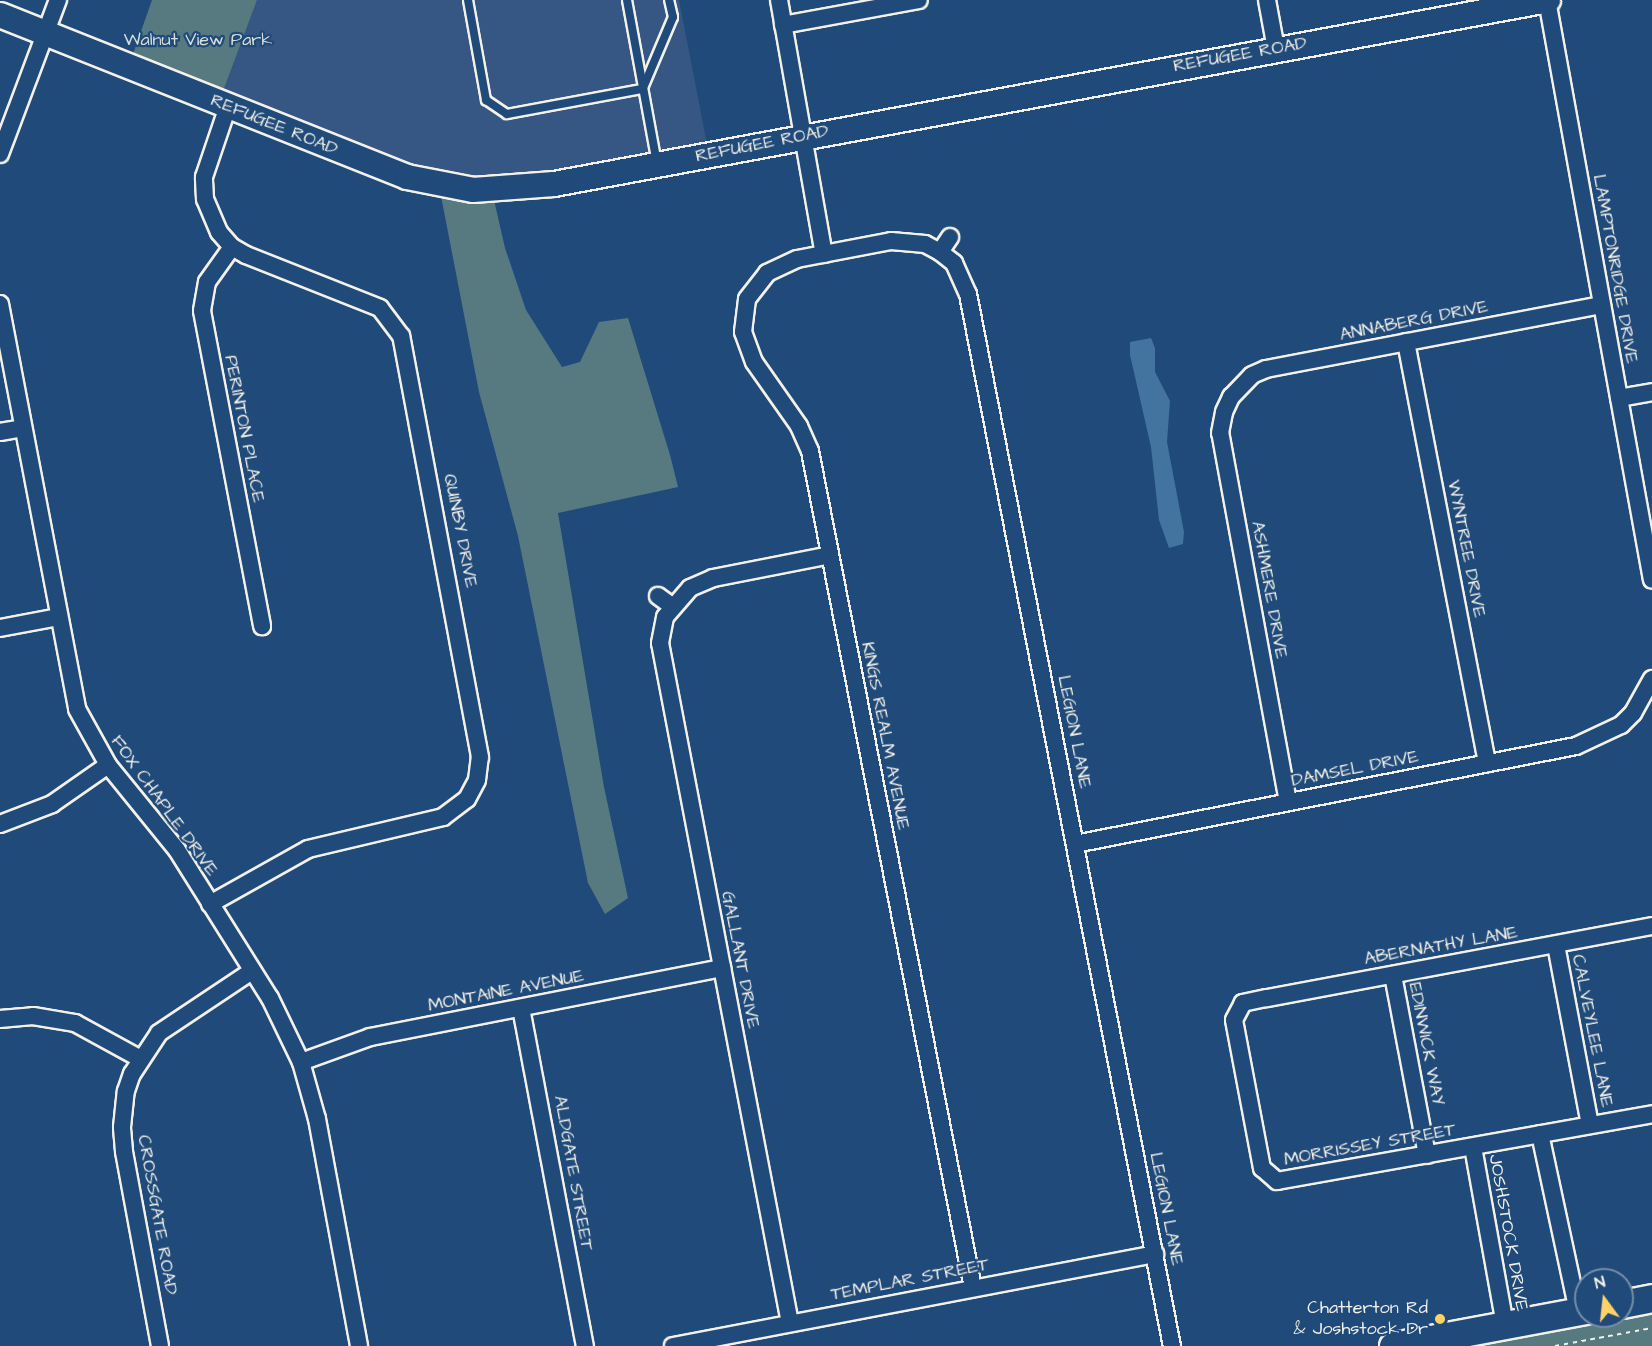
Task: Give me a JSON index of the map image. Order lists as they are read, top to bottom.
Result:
{
  "streets": {
    "street": [
      "REFUGEE ROAD",
      "LAMPTONRIDGE DRIVE",
      "ANNABERG DRIVE",
      "PERINTON PLACE",
      "QUINBY DRIVE",
      "WYNTREE DRIVE",
      "ASHMERE DRIVE",
      "LEGION LANE",
      "KINGS REALM AVENUE",
      "DAMSEL DRIVE",
      "FOX CHAPLE DRIVE",
      "ABERNATHY LANE",
      "GALLANT DRIVE",
      "MONTAINE AVENUE",
      "CALVEYLEE LANE",
      "EDINWICK WAY",
      "MORRISSEY STREET",
      "ALDGATE STREET",
      "CROSSGATE ROAD",
      "JOSHSTOCK DRIVE",
      "TEMPLAR STREET"
    ]
  },
  "crossings": [
    ["REFUGEE ROAD", "LAMPTONRIDGE DRIVE"],
    ["LAMPTONRIDGE DRIVE", "ANNABERG DRIVE"],
    ["ANNABERG DRIVE", "WYNTREE DRIVE"],
    ["ANNABERG DRIVE", "ASHMERE DRIVE"],
    ["PERINTON PLACE", "QUINBY DRIVE"],
    ["QUINBY DRIVE", "FOX CHAPLE DRIVE"],
    ["WYNTREE DRIVE", "DAMSEL DRIVE"],
    ["ASHMERE DRIVE", "DAMSEL DRIVE"],
    ["LEGION LANE", "KINGS REALM AVENUE"],
    ["LEGION LANE", "DAMSEL DRIVE"],
    ["LEGION LANE", "TEMPLAR STREET"],
    ["KINGS REALM AVENUE", "TEMPLAR STREET"],
    ["FOX CHAPLE DRIVE", "MONTAINE AVENUE"],
    ["FOX CHAPLE DRIVE", "CROSSGATE ROAD"],
    ["ABERNATHY LANE", "CALVEYLEE LANE"],
    ["ABERNATHY LANE", "EDINWICK WAY"],
    ["ABERNATHY LANE", "MORRISSEY STREET"],
    ["GALLANT DRIVE", "MONTAINE AVENUE"],
    ["GALLANT DRIVE", "TEMPLAR STREET"],
    ["MONTAINE AVENUE", "ALDGATE STREET"],
    ["CALVEYLEE LANE", "MORRISSEY STREET"],
    ["EDINWICK WAY", "MORRISSEY STREET"],
    ["MORRISSEY STREET", "JOSHSTOCK DRIVE"]
  ],
  "parks": ["Walnut View Park"],
  "places": ["Chatterton Rd & Joshstock Dr"],
  "north": "top"
}
